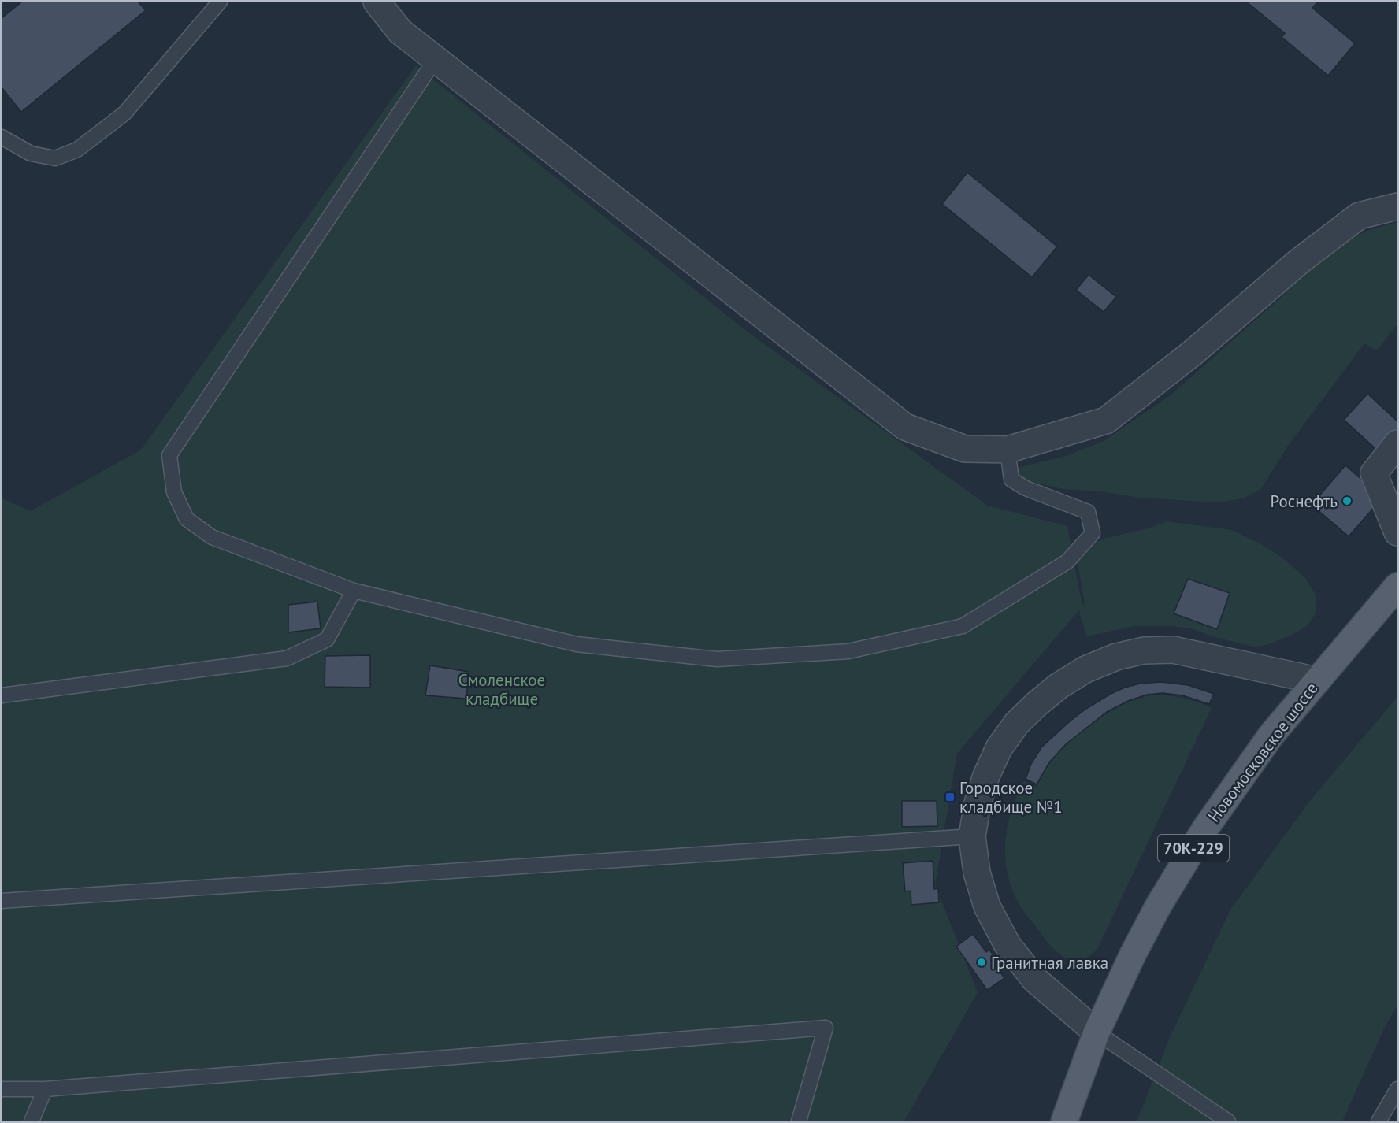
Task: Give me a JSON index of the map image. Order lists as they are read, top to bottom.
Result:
{
  "streets": {
    "main road": ["Новомосковское шоссе", "70К-229"]
  },
  "crossings": [
    ["Новомосковское шоссе", "70К-229"]
  ],
  "parks": ["Смоленское кладбище"],
  "places": {
    "other": ["Роснефть", "Гранитная лавка"],
    "transit": ["Городское кладбище №1"]
  }
}
